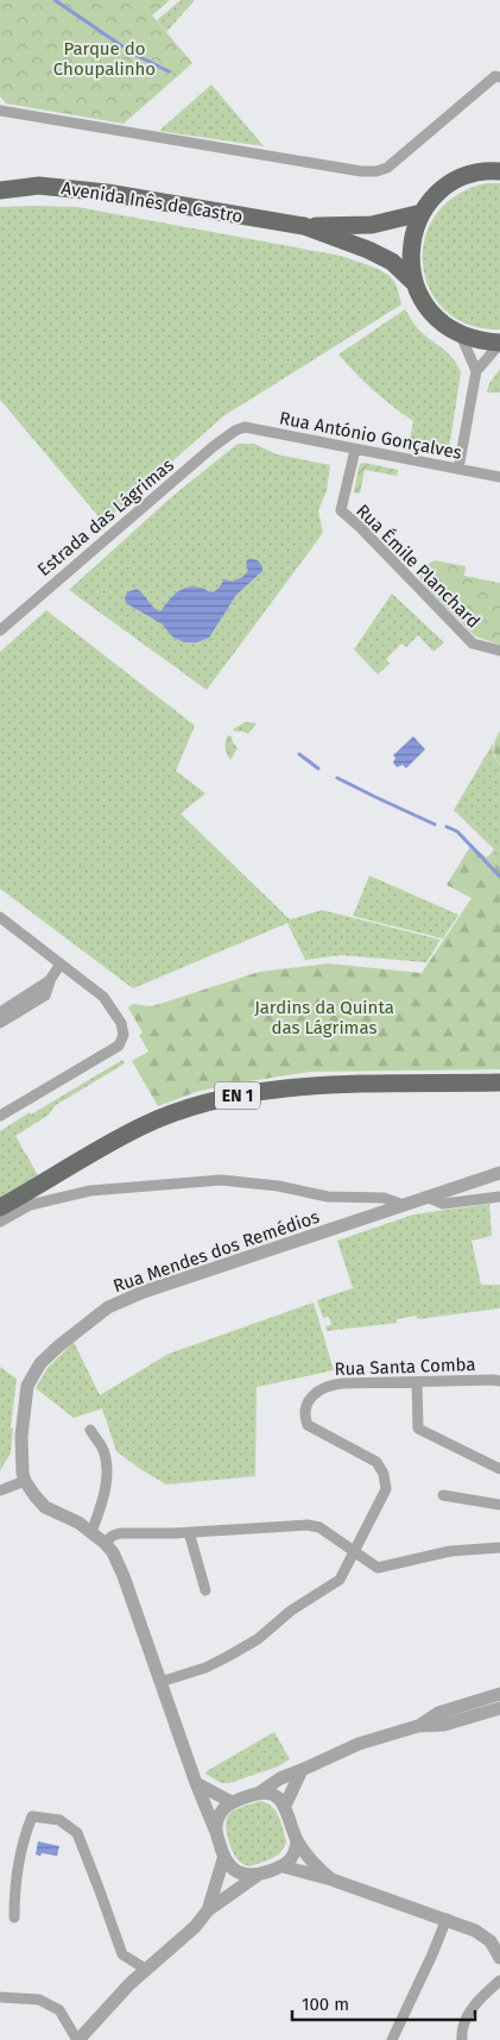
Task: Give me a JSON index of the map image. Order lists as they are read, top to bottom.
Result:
{
  "streets": {
    "main road": ["Avenida Inês de Castro", "EN 1"],
    "street": [
      "Rua António Gonçalves",
      "Estrada das Lágrimas",
      "Rua Émile Planchard",
      "Rua Mendes dos Remédios",
      "Rua Santa Comba"
    ]
  },
  "crossings": [
    ["Rua António Gonçalves", "Estrada das Lágrimas"],
    ["Rua António Gonçalves", "Rua Émile Planchard"]
  ],
  "parks": ["Parque do Choupalinho", "Jardins da Quinta das Lágrimas"],
  "scale_bar": "100 m"
}
